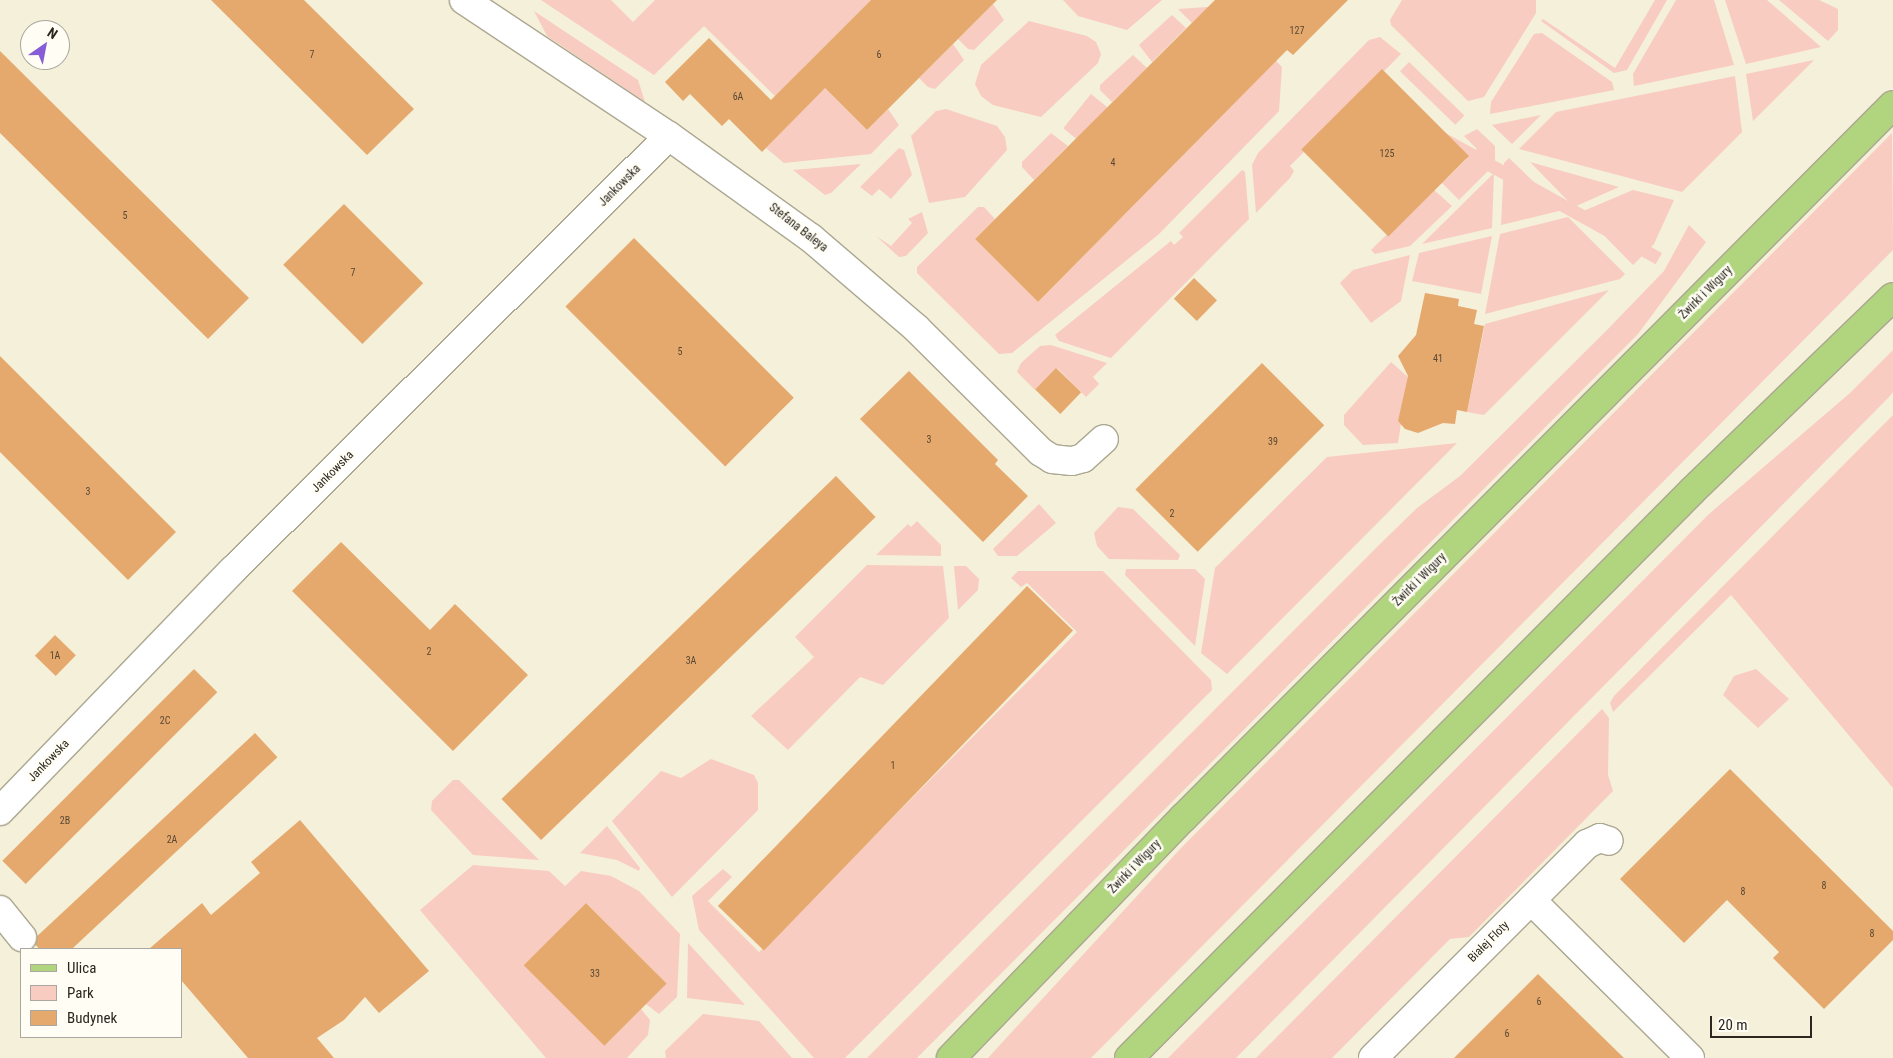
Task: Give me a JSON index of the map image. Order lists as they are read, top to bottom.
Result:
{
  "streets": {
    "main road": ["Żwirki i Wigury"],
    "street": ["Jankowska", "Stefana Baleya", "Białej Floty"]
  },
  "crossings": [
    ["Jankowska", "Stefana Baleya"]
  ],
  "house_numbers": [
    "127",
    "7",
    "6",
    "6A",
    "125",
    "4",
    "5",
    "7",
    "5",
    "41",
    "3",
    "39",
    "3",
    "2",
    "2",
    "1A",
    "3A",
    "2C",
    "1",
    "2B",
    "2A",
    "8",
    "8",
    "8",
    "33",
    "6",
    "6"
  ],
  "legend": ["Ulica", "Park", "Budynek"],
  "scale_bar": "20 m",
  "north": "top right"
}
